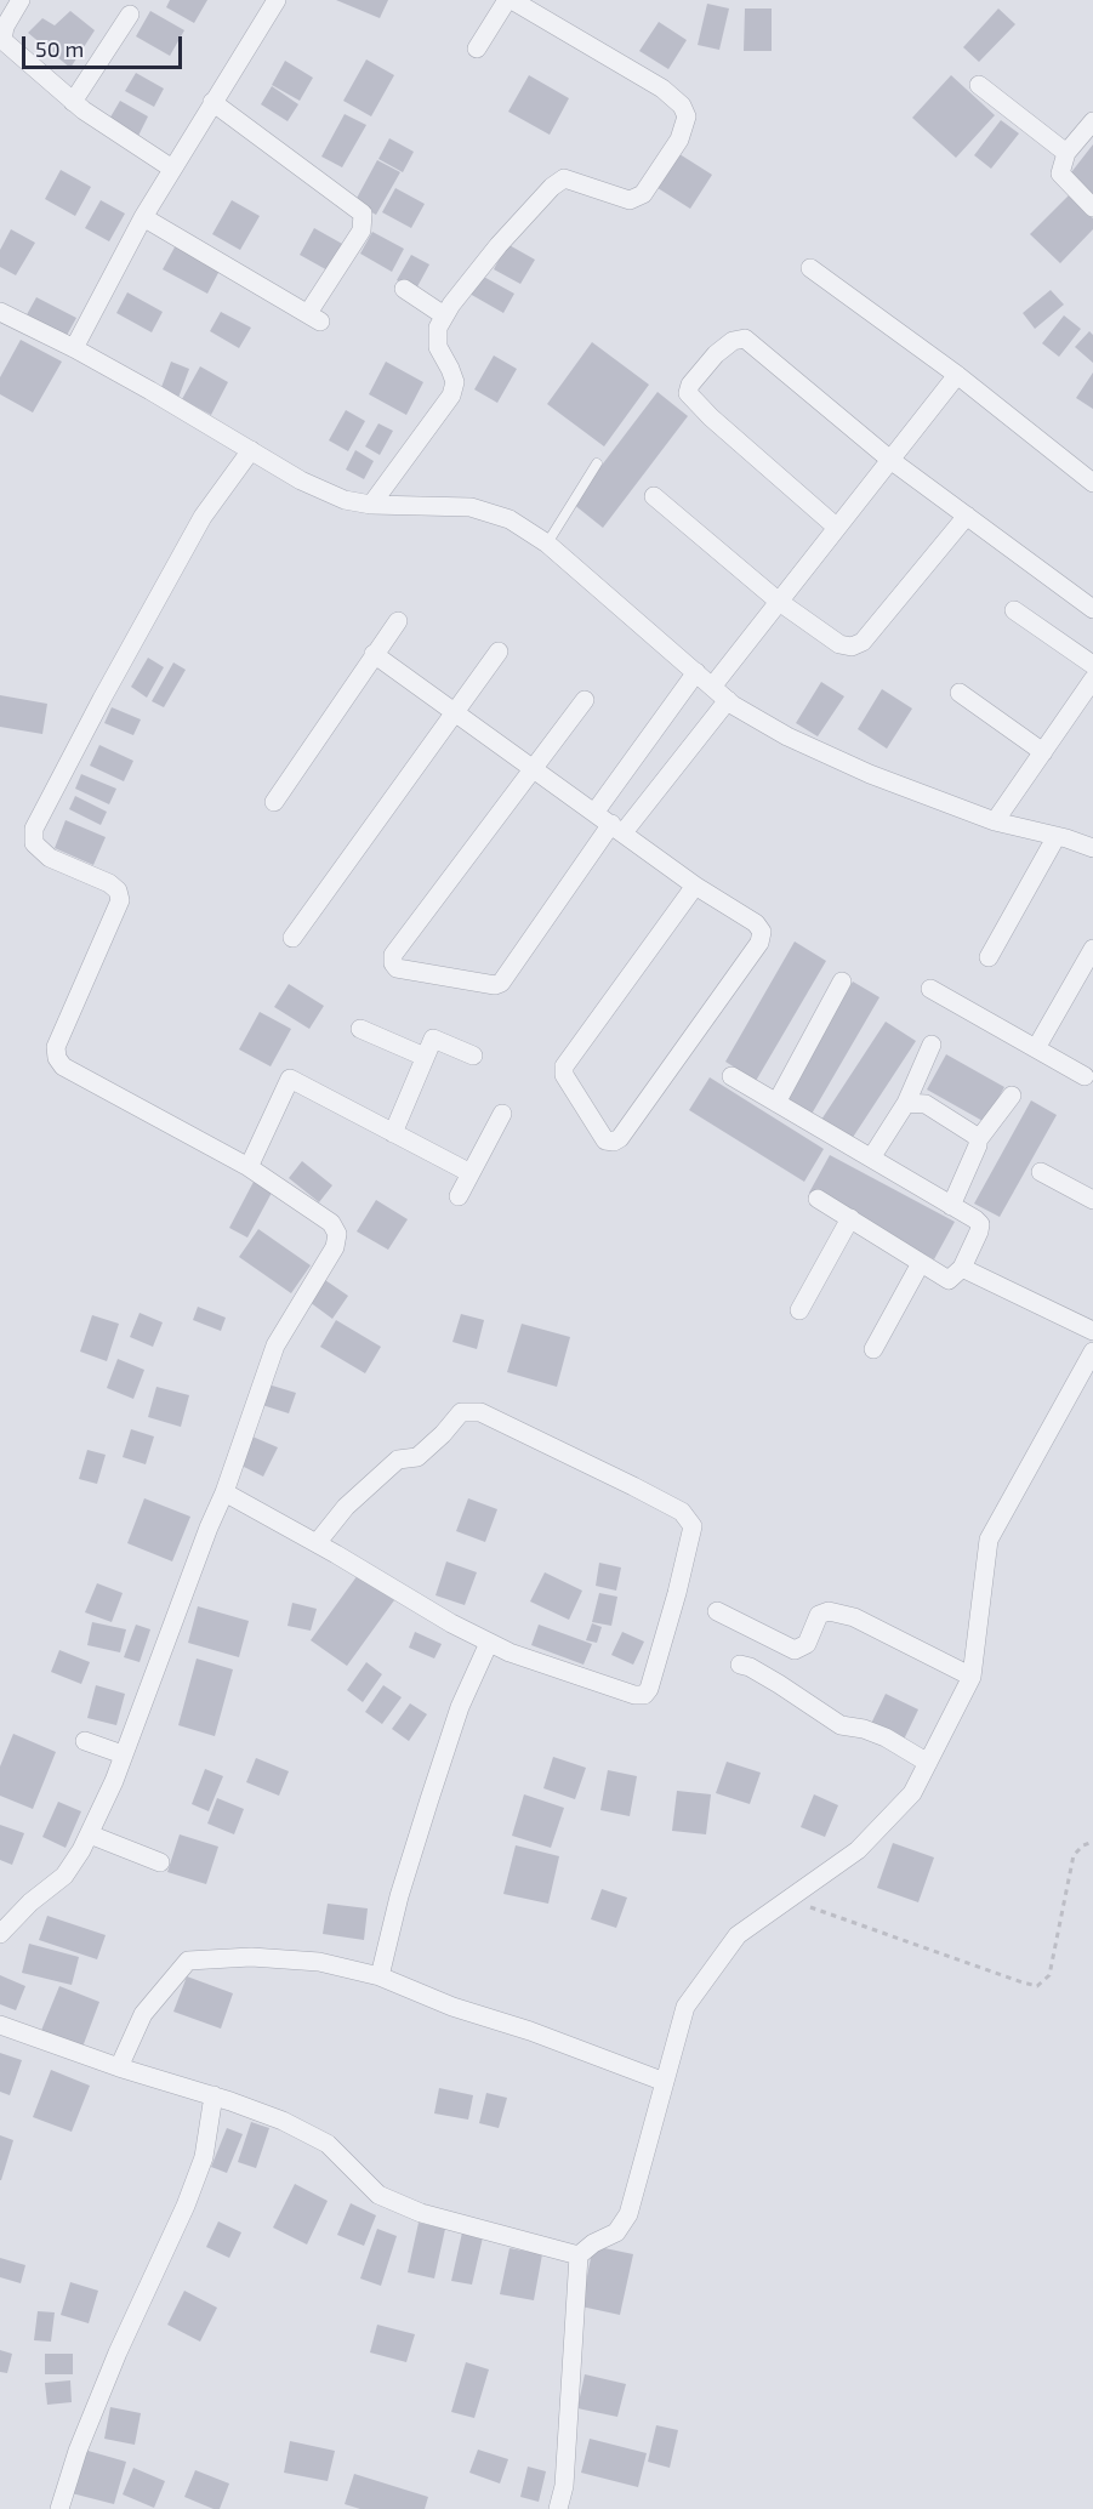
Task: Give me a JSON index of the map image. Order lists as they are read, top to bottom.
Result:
{
  "scale_bar": "50 m"
}
